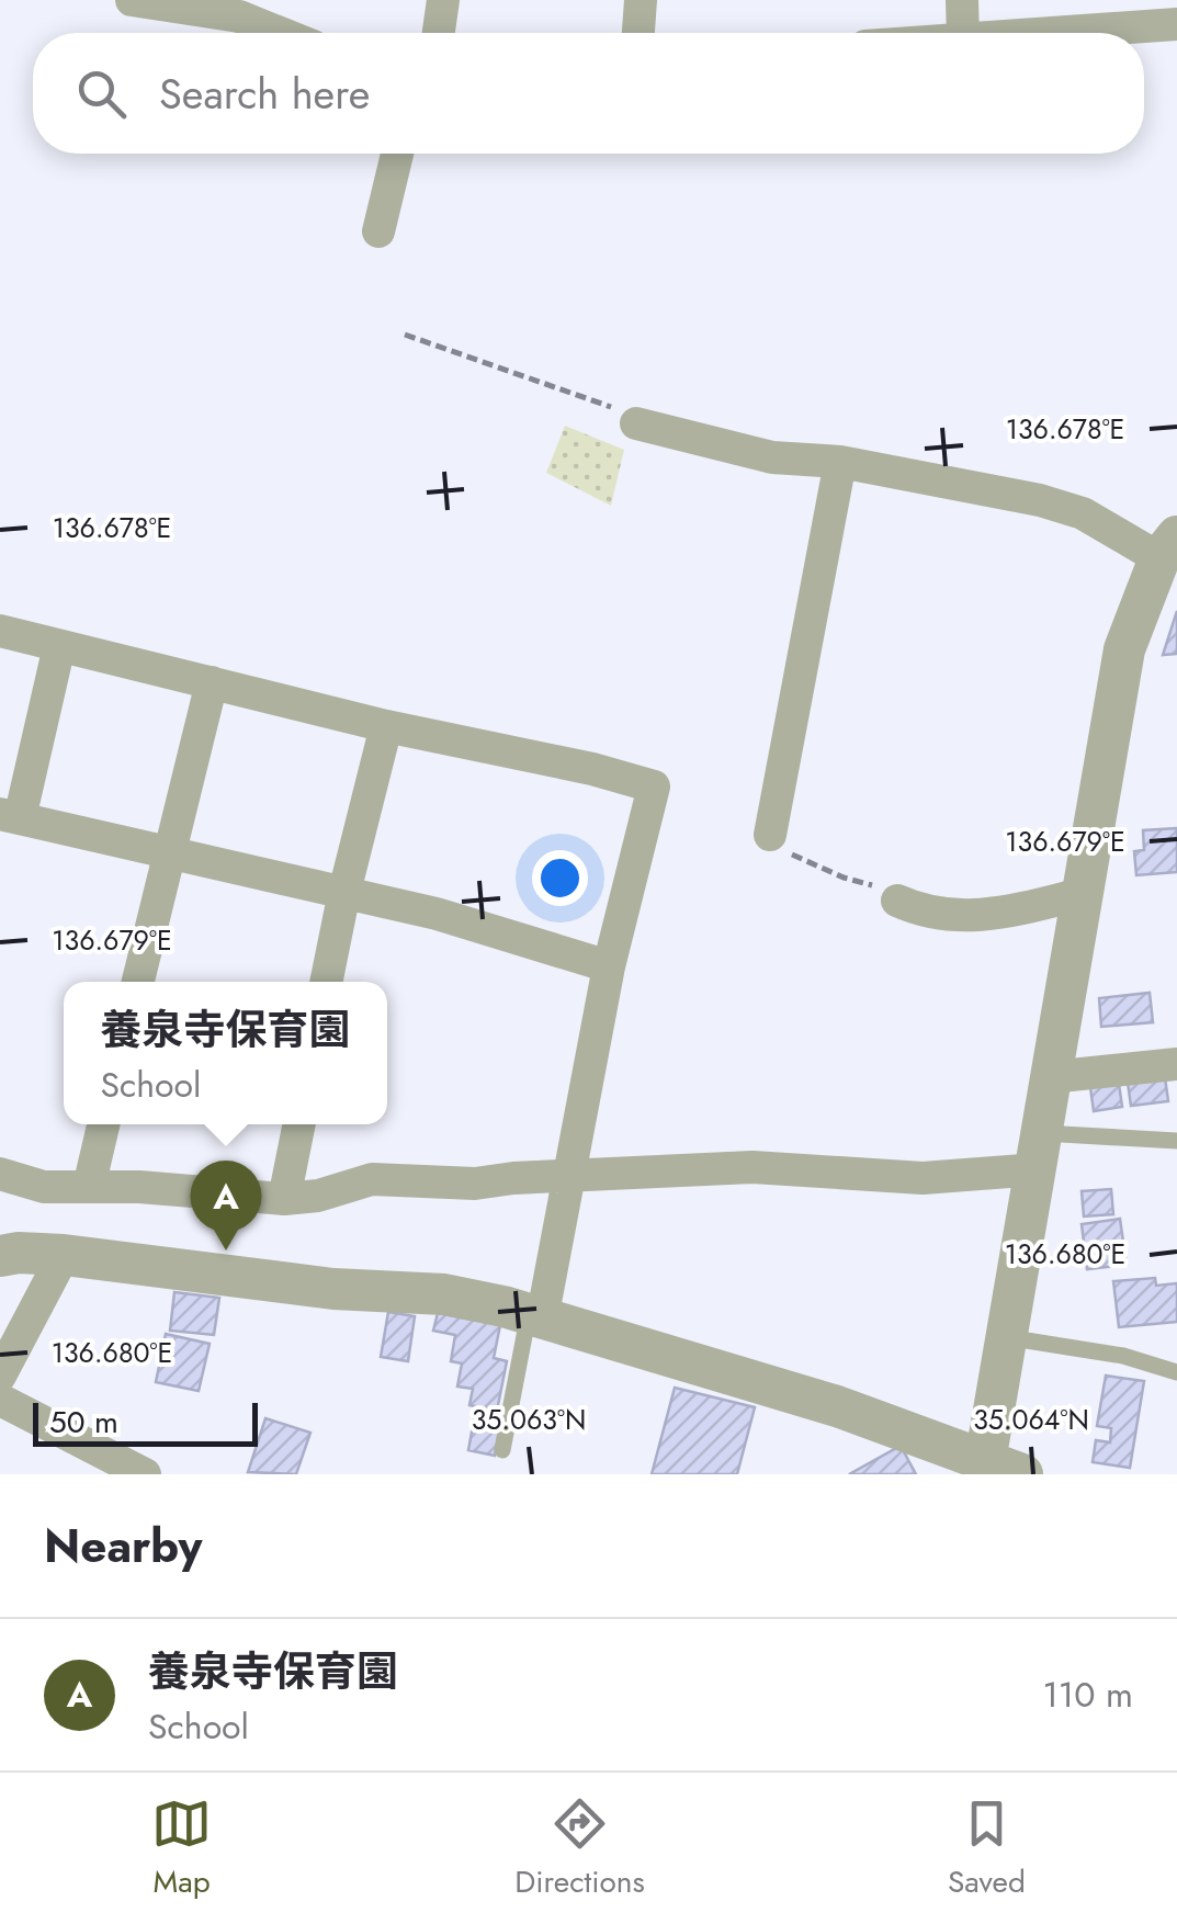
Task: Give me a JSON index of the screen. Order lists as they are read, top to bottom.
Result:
{
  "scale_bar": "50 m",
  "page": {
    "search": "Search here",
    "popup": ["養泉寺保育園", "School"],
    "pins": "A",
    "scale": "50 m",
    "heading": "Nearby",
    "list": [
      {
        "mark": "A",
        "name": "養泉寺保育園",
        "note": "School",
        "value": "110 m"
      }
    ],
    "nav": ["Map", "Directions", "Saved"]
  },
  "coordinates": [
    "136.678°E",
    "136.679°E",
    "136.680°E",
    "35.063°N",
    "35.064°N"
  ]
}
